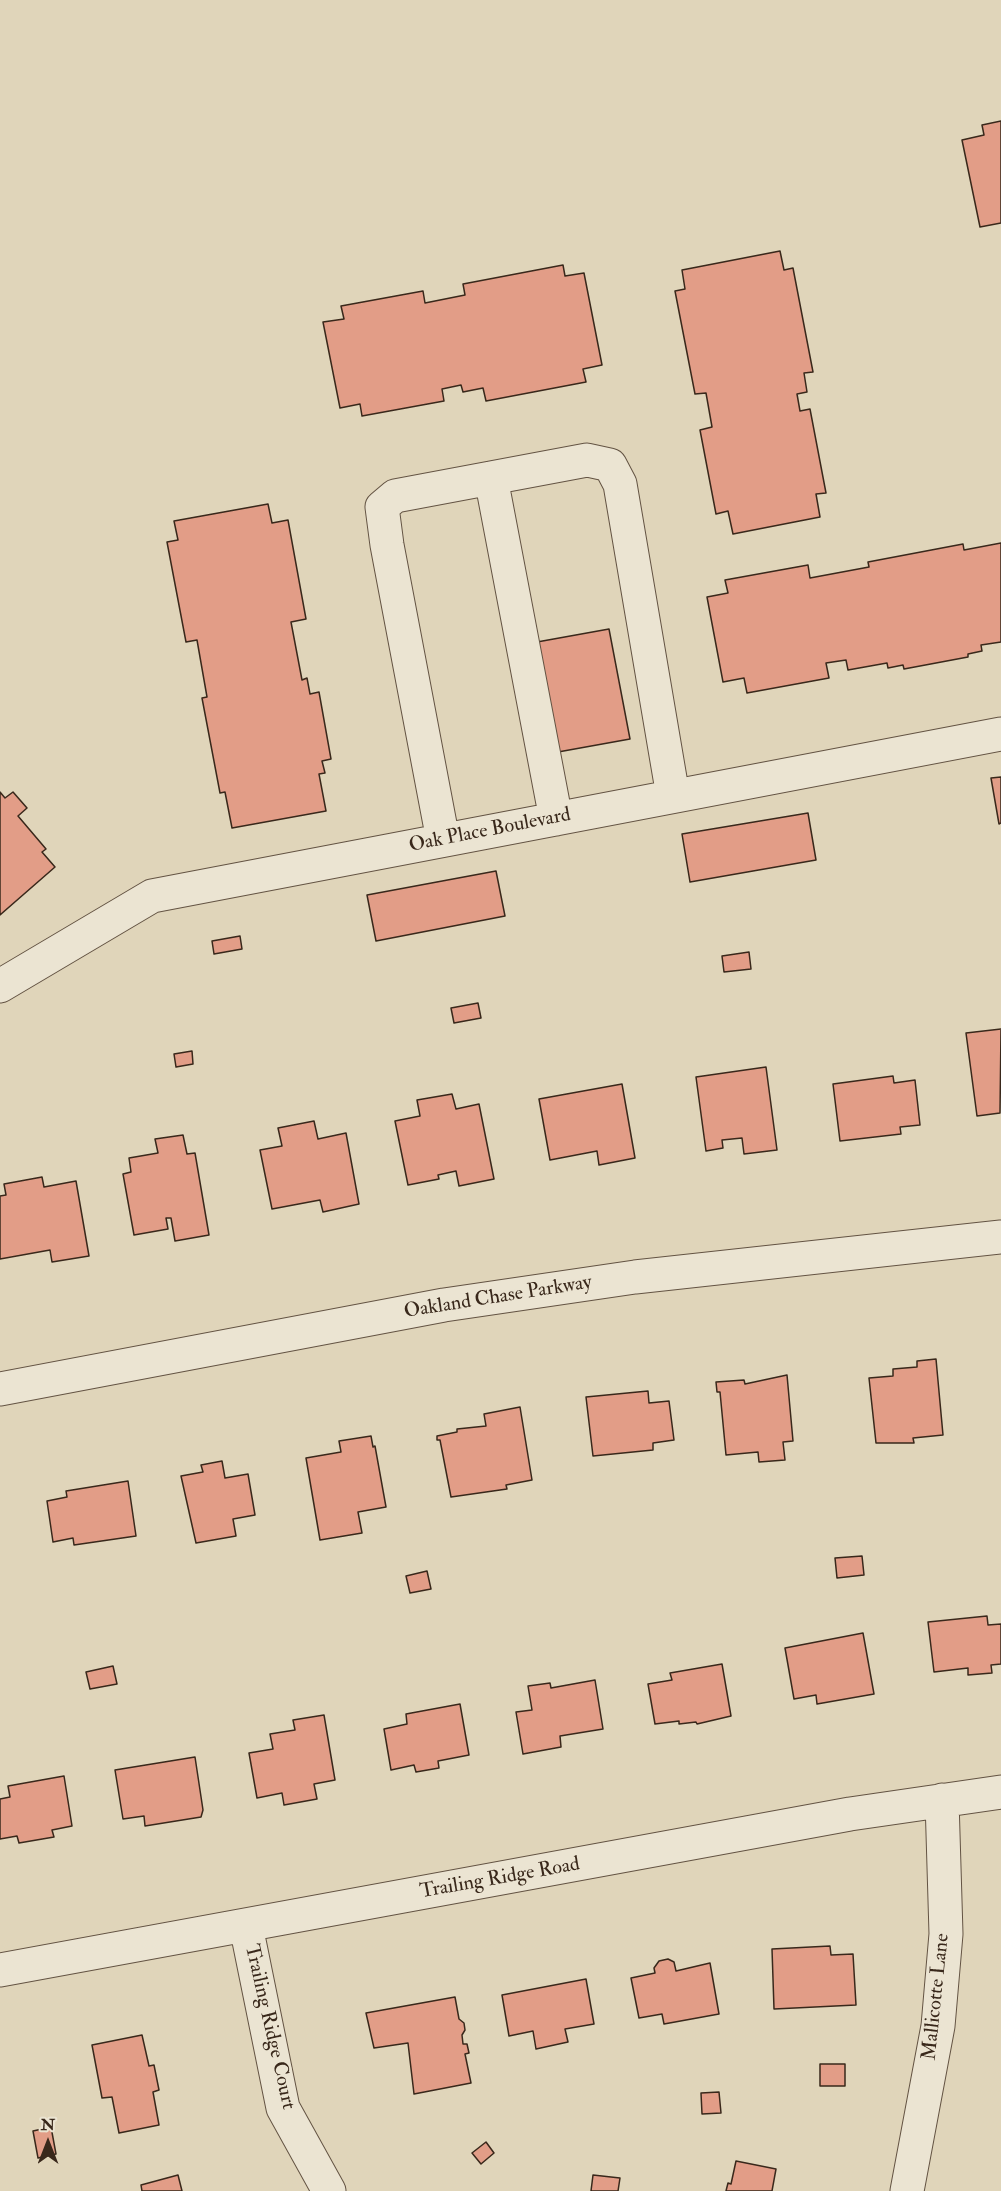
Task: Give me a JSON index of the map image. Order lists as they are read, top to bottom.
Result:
{
  "streets": {
    "street": [
      "Oak Place Boulevard",
      "Oakland Chase Parkway",
      "Trailing Ridge Road",
      "Mallicotte Lane",
      "Trailing Ridge Court"
    ]
  },
  "crossings": [
    ["Trailing Ridge Road", "Mallicotte Lane"],
    ["Trailing Ridge Road", "Trailing Ridge Court"]
  ],
  "north": "top"
}
